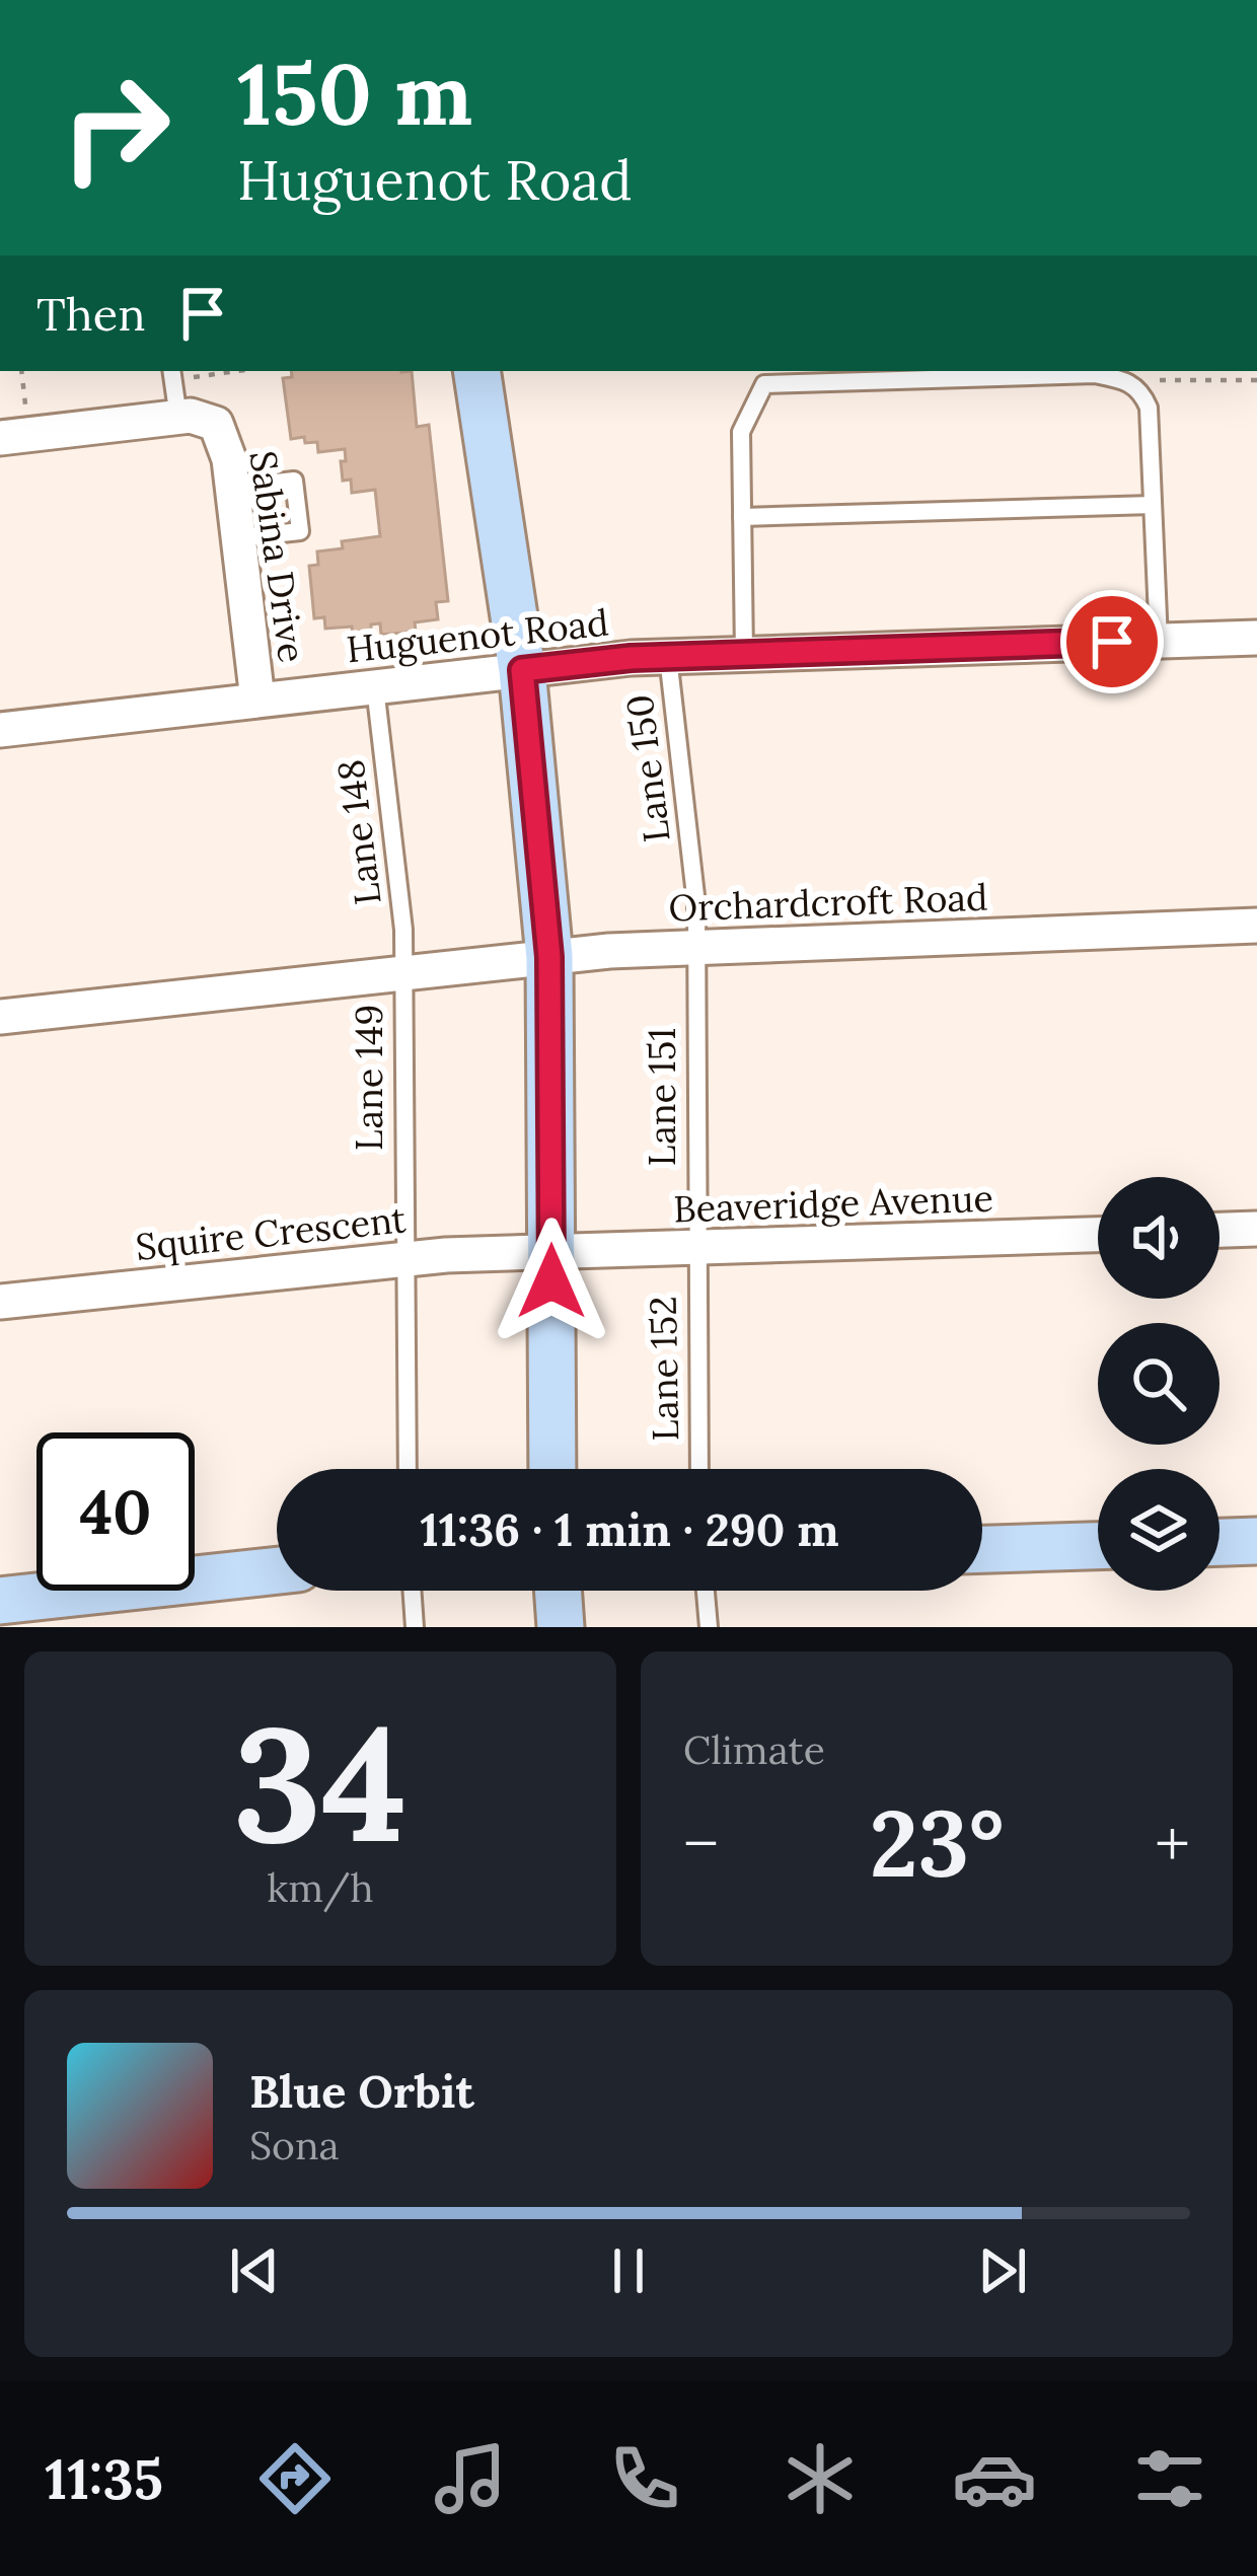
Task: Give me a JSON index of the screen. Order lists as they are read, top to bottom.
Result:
{
  "streets": {
    "street": [
      "Sabina Drive",
      "Huguenot Road",
      "Orchardcroft Road",
      "Beaveridge Avenue",
      "Squire Crescent"
    ],
    "lane": [
      "Lane 150",
      "Lane 148",
      "Lane 149",
      "Lane 151",
      "Lane 152"
    ]
  },
  "crossings": [
    ["Sabina Drive", "Huguenot Road"],
    ["Huguenot Road", "Lane 150"],
    ["Huguenot Road", "Lane 148"],
    ["Lane 150", "Orchardcroft Road"],
    ["Lane 150", "Lane 151"],
    ["Lane 148", "Orchardcroft Road"],
    ["Lane 148", "Lane 149"],
    ["Orchardcroft Road", "Lane 149"],
    ["Orchardcroft Road", "Lane 151"],
    ["Lane 149", "Squire Crescent"],
    ["Lane 151", "Beaveridge Avenue"],
    ["Lane 151", "Lane 152"],
    ["Beaveridge Avenue", "Squire Crescent"],
    ["Beaveridge Avenue", "Lane 152"]
  ],
  "page": {
    "turn": ["150 m", "Huguenot Road"],
    "then": "Then",
    "limit": "40",
    "trip": "11:36 · 1 min · 290 m",
    "tile": [
      ["34", "km/h"],
      "Climate"
    ],
    "heat": ["−", "23°", "+"],
    "song": ["Blue Orbit", "Sona"],
    "tabs": "11:35"
  }
}
